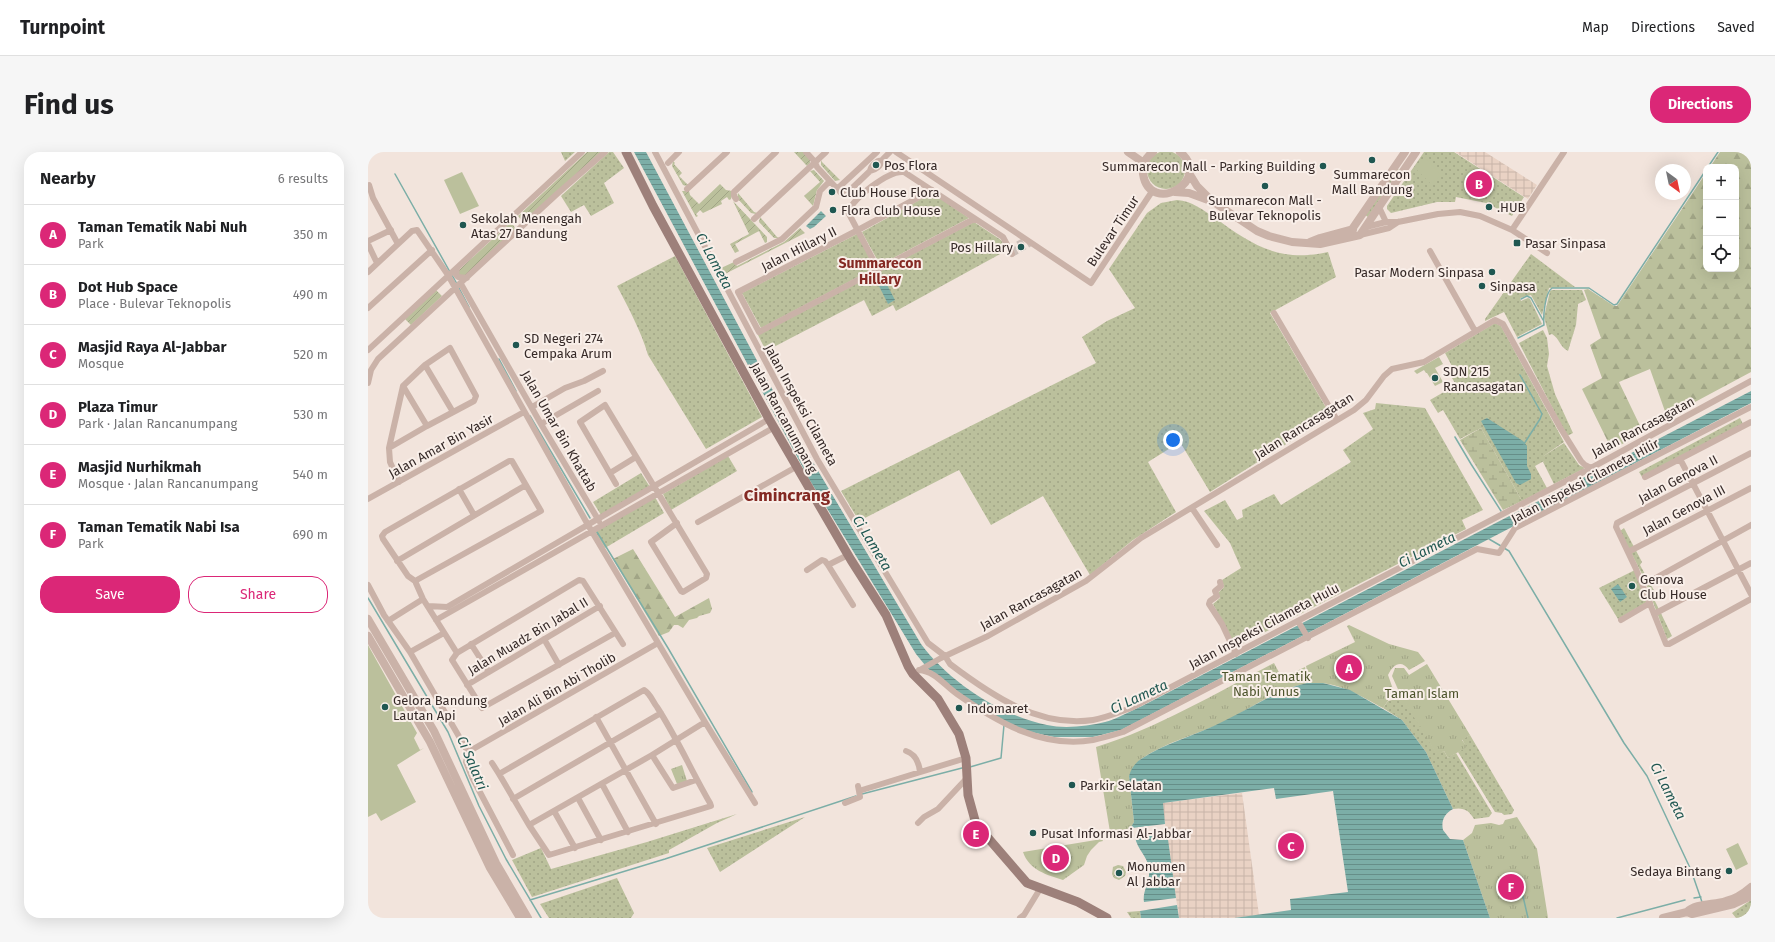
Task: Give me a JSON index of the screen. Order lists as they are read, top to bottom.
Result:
{
  "streets": {
    "main road": ["Jalan Rancanumpang"],
    "street": [
      "Bulevar Timur",
      "Jalan Hillary II",
      "Jalan Inspeksi Cilameta",
      "Jalan Rancasagatan",
      "Jalan Umar Bin Khattab",
      "Jalan Amar Bin Yasir",
      "Jalan Genova II",
      "Jalan Inspeksi Cilameta Hilir",
      "Jalan Genova III",
      "Jalan Inspeksi Cilameta Hulu",
      "Jalan Muadz Bin Jabal II",
      "Jalan Ali Bin Abi Tholib"
    ]
  },
  "crossings": [
    ["Jalan Inspeksi Cilameta", "Jalan Rancasagatan"],
    ["Jalan Inspeksi Cilameta", "Jalan Inspeksi Cilameta Hulu"],
    ["Jalan Rancanumpang", "Jalan Rancasagatan"],
    ["Jalan Rancanumpang", "Jalan Inspeksi Cilameta Hilir"],
    ["Jalan Rancasagatan", "Jalan Inspeksi Cilameta Hilir"],
    ["Jalan Rancasagatan", "Jalan Inspeksi Cilameta Hulu"],
    ["Jalan Umar Bin Khattab", "Jalan Amar Bin Yasir"],
    ["Jalan Umar Bin Khattab", "Jalan Ali Bin Abi Tholib"],
    ["Jalan Genova II", "Jalan Genova III"]
  ],
  "districts": ["Summarecon Hillary", "Cimincrang"],
  "water": ["Ci Lameta", "Ci Salatri"],
  "parks": ["Taman Tematik Nabi Yunus", "Taman Islam"],
  "places": {
    "other": [
      "Summarecon Mall Bandung",
      "Pos Flora",
      "Summarecon Mall - Parking Building",
      "Summarecon Mall - Bulevar Teknopolis",
      "Club House Flora",
      ".HUB",
      "Flora Club House",
      "Sekolah Menengah Atas 27 Bandung",
      "Pos Hillary",
      "Pasar Modern Sinpasa",
      "Sinpasa",
      "SD Negeri 274 Cempaka Arum",
      "SDN 215 Rancasagatan",
      "Genova Club House",
      "Gelora Bandung Lautan Api",
      "Indomaret",
      "Parkir Selatan",
      "Pusat Informasi Al-Jabbar",
      "Sedaya Bintang",
      "Monumen Al Jabbar"
    ],
    "transit": ["Pasar Sinpasa"]
  },
  "north": "bottom right",
  "page": {
    "header": "Turnpoint",
    "nav": ["Map", "Directions", "Saved"],
    "buttons": [
      "Directions",
      ["Save", "Share"]
    ],
    "title": "Find us",
    "heading": ["Nearby", "6 results"],
    "map_buttons": ["+", "−"],
    "pins": [
      "B",
      "A",
      "E",
      "C",
      "D",
      "F"
    ],
    "list": [
      {
        "mark": "A",
        "name": "Taman Tematik Nabi Nuh",
        "note": "Park",
        "value": "350 m"
      },
      {
        "mark": "B",
        "name": "Dot Hub Space",
        "note": "Place · Bulevar Teknopolis",
        "value": "490 m"
      },
      {
        "mark": "C",
        "name": "Masjid Raya Al-Jabbar",
        "note": "Mosque",
        "value": "520 m"
      },
      {
        "mark": "D",
        "name": "Plaza Timur",
        "note": "Park · Jalan Rancanumpang",
        "value": "530 m"
      },
      {
        "mark": "E",
        "name": "Masjid Nurhikmah",
        "note": "Mosque · Jalan Rancanumpang",
        "value": "540 m"
      },
      {
        "mark": "F",
        "name": "Taman Tematik Nabi Isa",
        "note": "Park",
        "value": "690 m"
      }
    ]
  }
}
